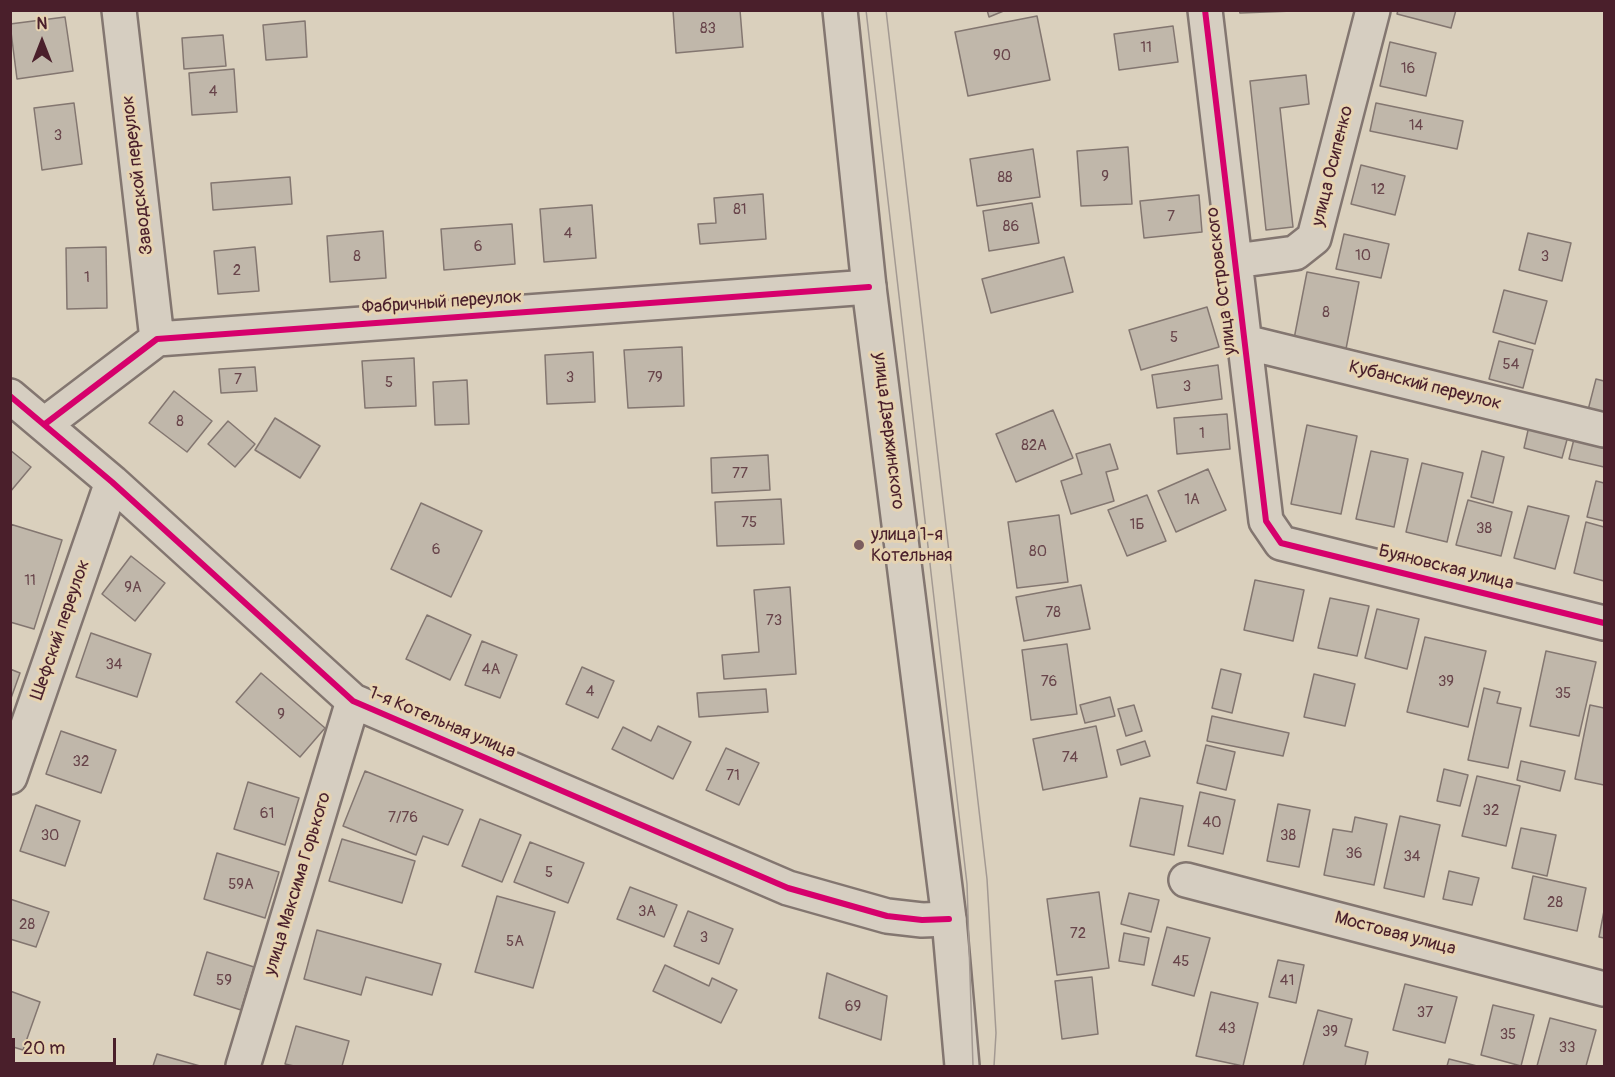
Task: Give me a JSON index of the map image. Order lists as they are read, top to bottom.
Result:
{
  "streets": {
    "street": [
      "улица Осипенко",
      "Заводской переулок",
      "улица Островского",
      "Фабричный переулок",
      "Кубанский переулок",
      "улица Дзержинского",
      "Буяновская улица",
      "Шефский переулок",
      "1-я Котельная улица",
      "улица Максима Горького",
      "Мостовая улица"
    ]
  },
  "crossings": [
    ["улица Осипенко", "улица Островского"],
    ["Заводской переулок", "Фабричный переулок"],
    ["улица Островского", "Кубанский переулок"],
    ["улица Островского", "Буяновская улица"],
    ["Фабричный переулок", "улица Дзержинского"],
    ["улица Дзержинского", "1-я Котельная улица"],
    ["Шефский переулок", "1-я Котельная улица"],
    ["1-я Котельная улица", "улица Максима Горького"]
  ],
  "places": ["улица 1-я Котельная"],
  "house_numbers": [
    "83",
    "11",
    "90",
    "16",
    "4",
    "14",
    "3",
    "9",
    "88",
    "12",
    "81",
    "7",
    "86",
    "4",
    "6",
    "10",
    "8",
    "3",
    "2",
    "1",
    "8",
    "5",
    "54",
    "3",
    "79",
    "7",
    "5",
    "3",
    "8",
    "1",
    "82А",
    "77",
    "1А",
    "75",
    "1Б",
    "38",
    "6",
    "80",
    "11",
    "9А",
    "78",
    "73",
    "34",
    "4А",
    "76",
    "39",
    "4",
    "35",
    "9",
    "74",
    "32",
    "71",
    "32",
    "61",
    "7/76",
    "40",
    "30",
    "38",
    "36",
    "34",
    "5",
    "59А",
    "28",
    "3А",
    "28",
    "72",
    "3",
    "5А",
    "45",
    "59",
    "41",
    "69",
    "37",
    "43",
    "39",
    "35",
    "33"
  ],
  "scale_bar": "20 m",
  "north": "top"
}
